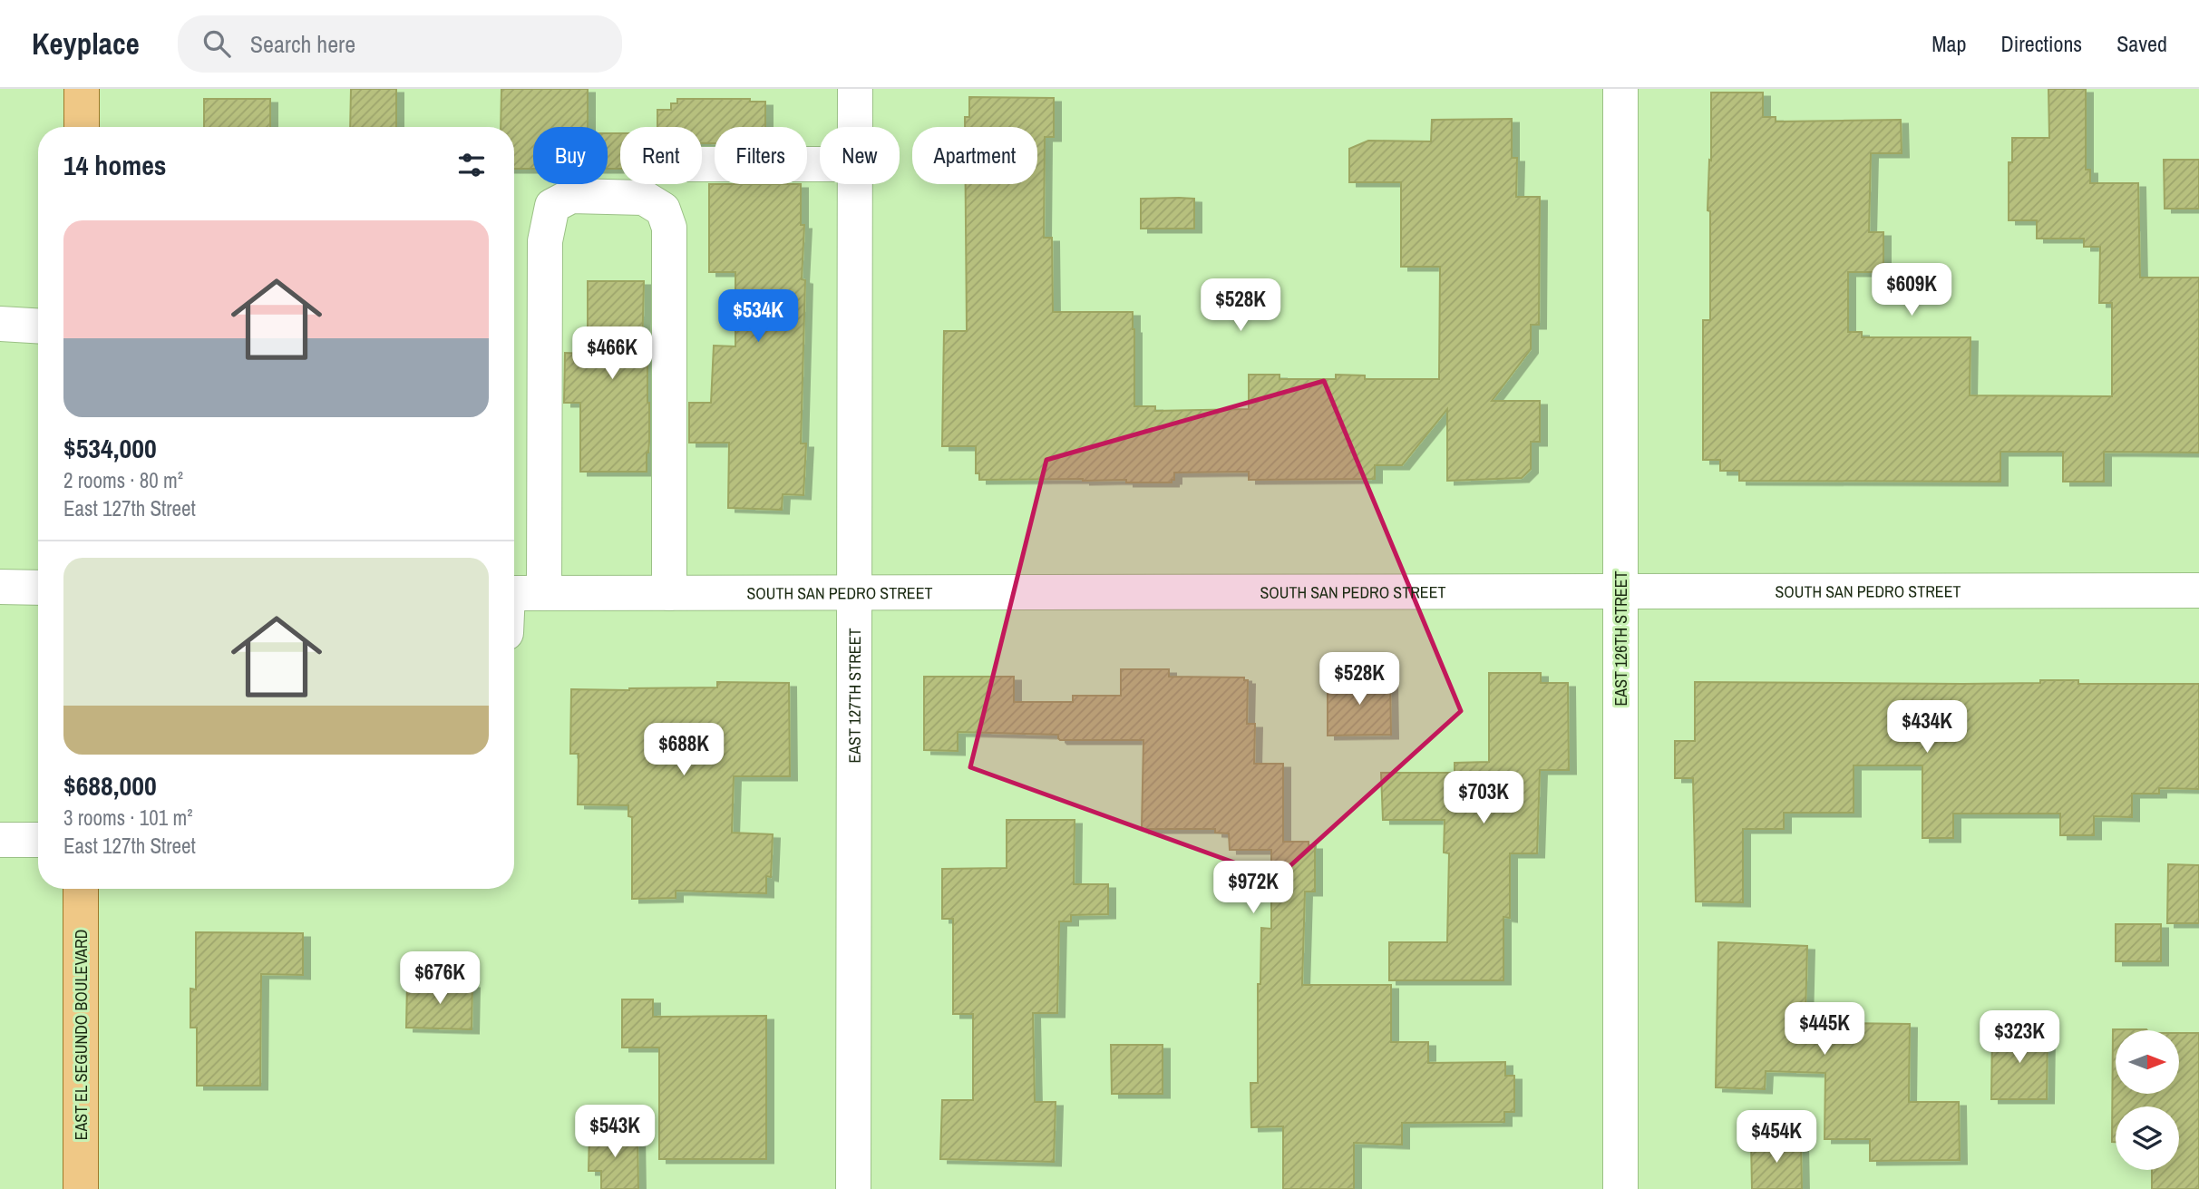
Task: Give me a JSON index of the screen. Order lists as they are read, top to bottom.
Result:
{
  "streets": {
    "main road": ["EAST EL SEGUNDO BOULEVARD"],
    "street": ["SOUTH SAN PEDRO STREET", "EAST 126TH STREET", "EAST 127TH STREET"]
  },
  "crossings": [
    ["SOUTH SAN PEDRO STREET", "EAST 126TH STREET"],
    ["SOUTH SAN PEDRO STREET", "EAST 127TH STREET"]
  ],
  "north": "right",
  "page": {
    "header": "Keyplace",
    "search": "Search here",
    "nav": ["Map", "Directions", "Saved"],
    "chip": [
      "Buy",
      "Rent",
      "Filters",
      "New",
      "Apartment"
    ],
    "heading": "14 homes",
    "list": [
      {
        "name": "$534,000",
        "note": "2 rooms · 80 m² · East 127th Street"
      },
      {
        "name": "$688,000",
        "note": "3 rooms · 101 m² · East 127th Street"
      }
    ],
    "price": [
      "$609K",
      "$528K",
      "$534K",
      "$466K",
      "$528K",
      "$434K",
      "$688K",
      "$703K",
      "$972K",
      "$676K",
      "$445K",
      "$323K",
      "$543K",
      "$454K"
    ]
  }
}
